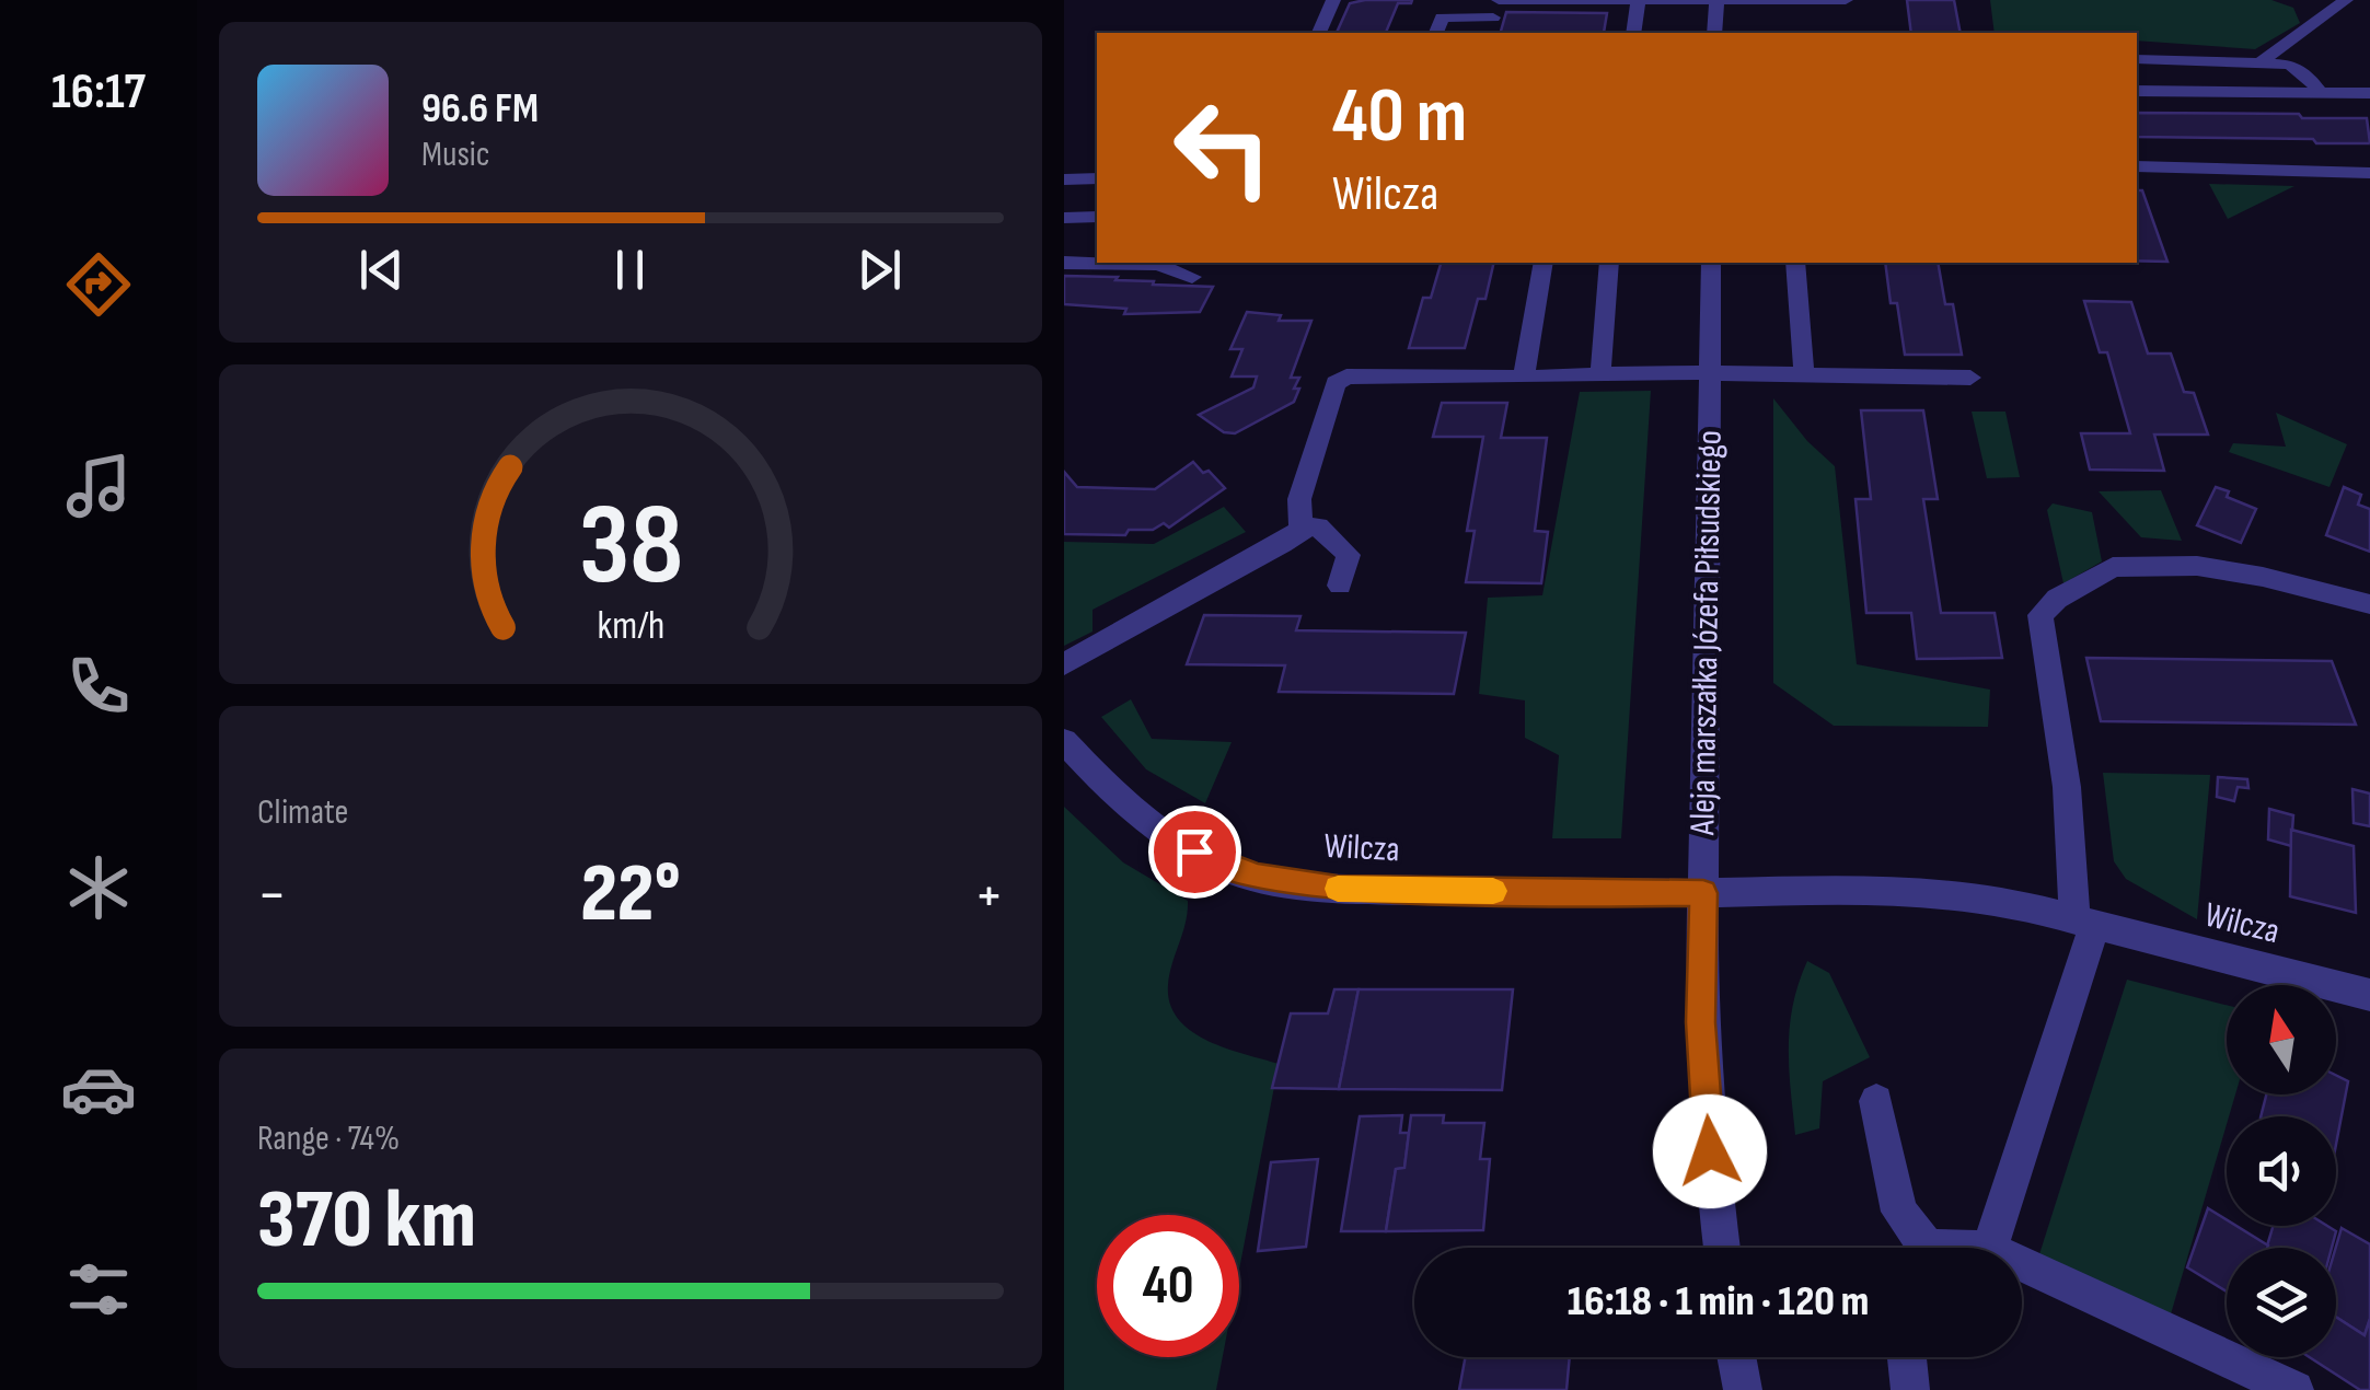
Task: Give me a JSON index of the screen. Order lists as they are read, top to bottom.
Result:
{
  "streets": {
    "street": ["Aleja marszałka Józefa Piłsudskiego", "Wilcza"]
  },
  "crossings": [
    ["Aleja marszałka Józefa Piłsudskiego", "Wilcza"]
  ],
  "north": "top",
  "page": {
    "tabs": "16:17",
    "turn": ["40 m", "Wilcza"],
    "song": ["96.6 FM", "Music"],
    "tile": [
      "Climate",
      ["Range · 74%", "370 km"]
    ],
    "heat": ["−", "22°", "+"],
    "limit": "40",
    "trip": "16:18 · 1 min · 120 m",
    "gauge": ["38", "km/h"]
  }
}
